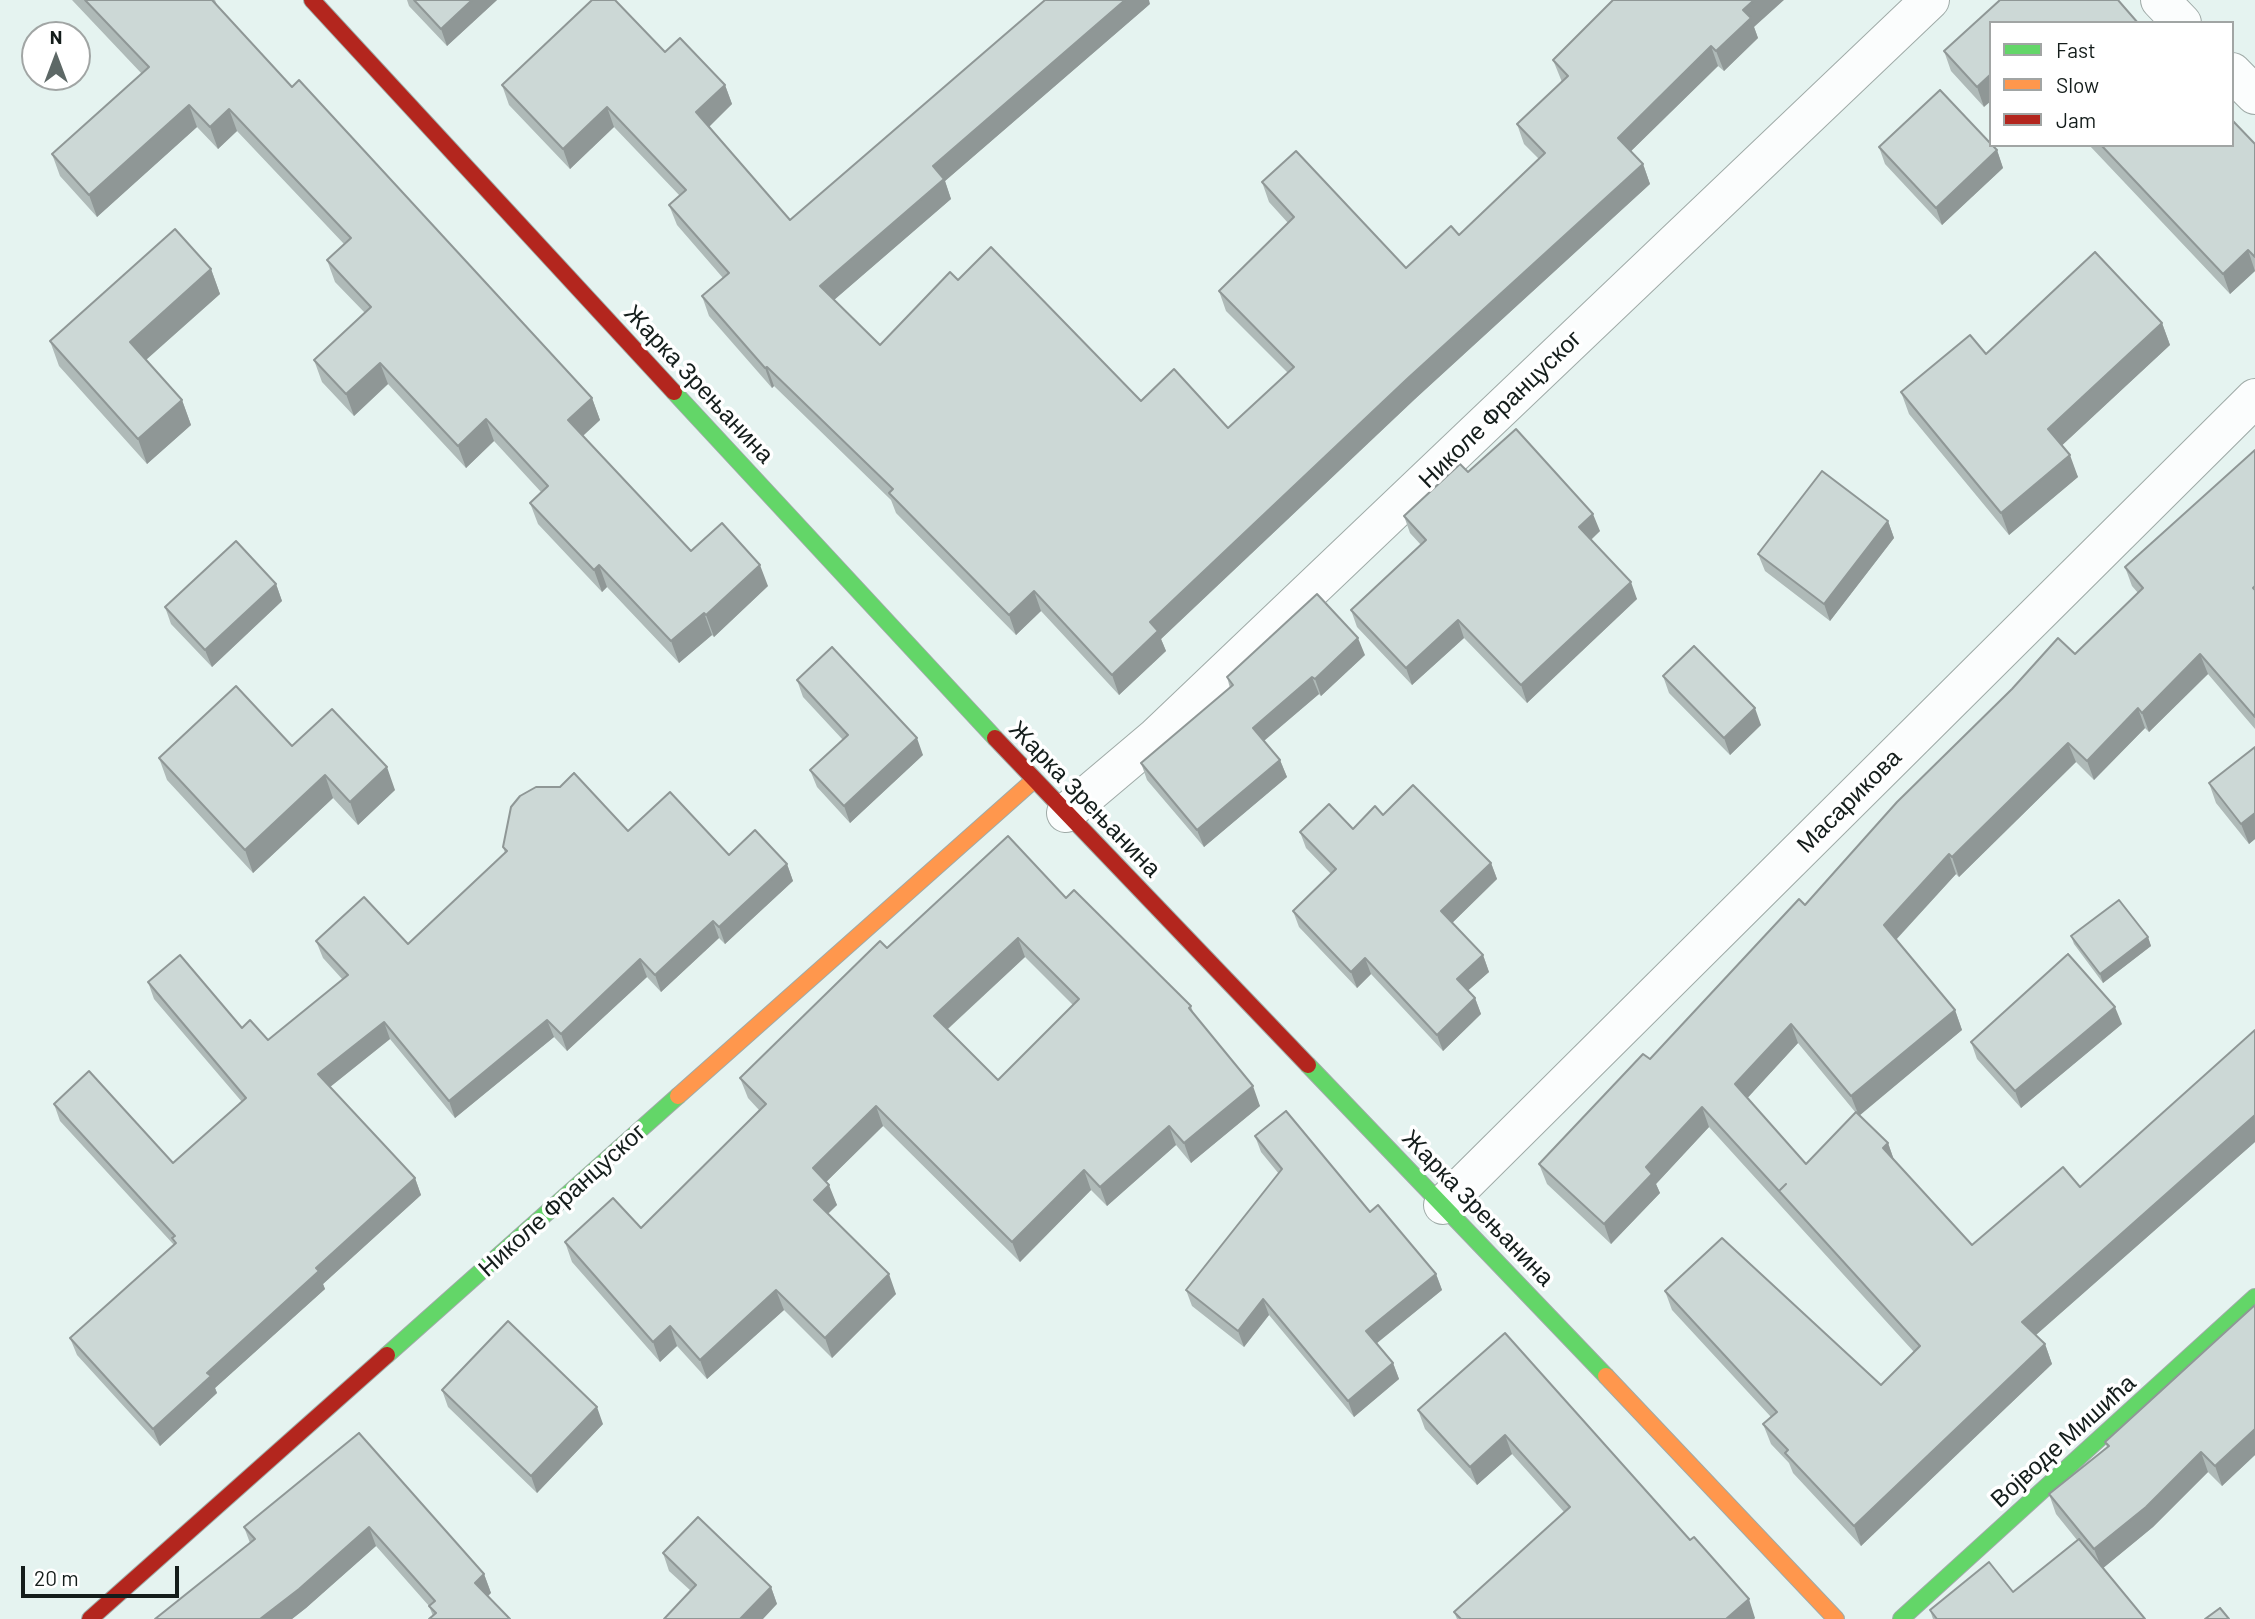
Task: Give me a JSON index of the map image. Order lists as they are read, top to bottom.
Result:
{
  "streets": {
    "street": [
      "Жарка Зрењанина",
      "Николе Француског",
      "Масарикова",
      "Војводе Мишића"
    ]
  },
  "crossings": [
    ["Жарка Зрењанина", "Николе Француског"],
    ["Жарка Зрењанина", "Масарикова"]
  ],
  "legend": ["Fast", "Slow", "Jam"],
  "scale_bar": "20 m",
  "north": "top"
}
